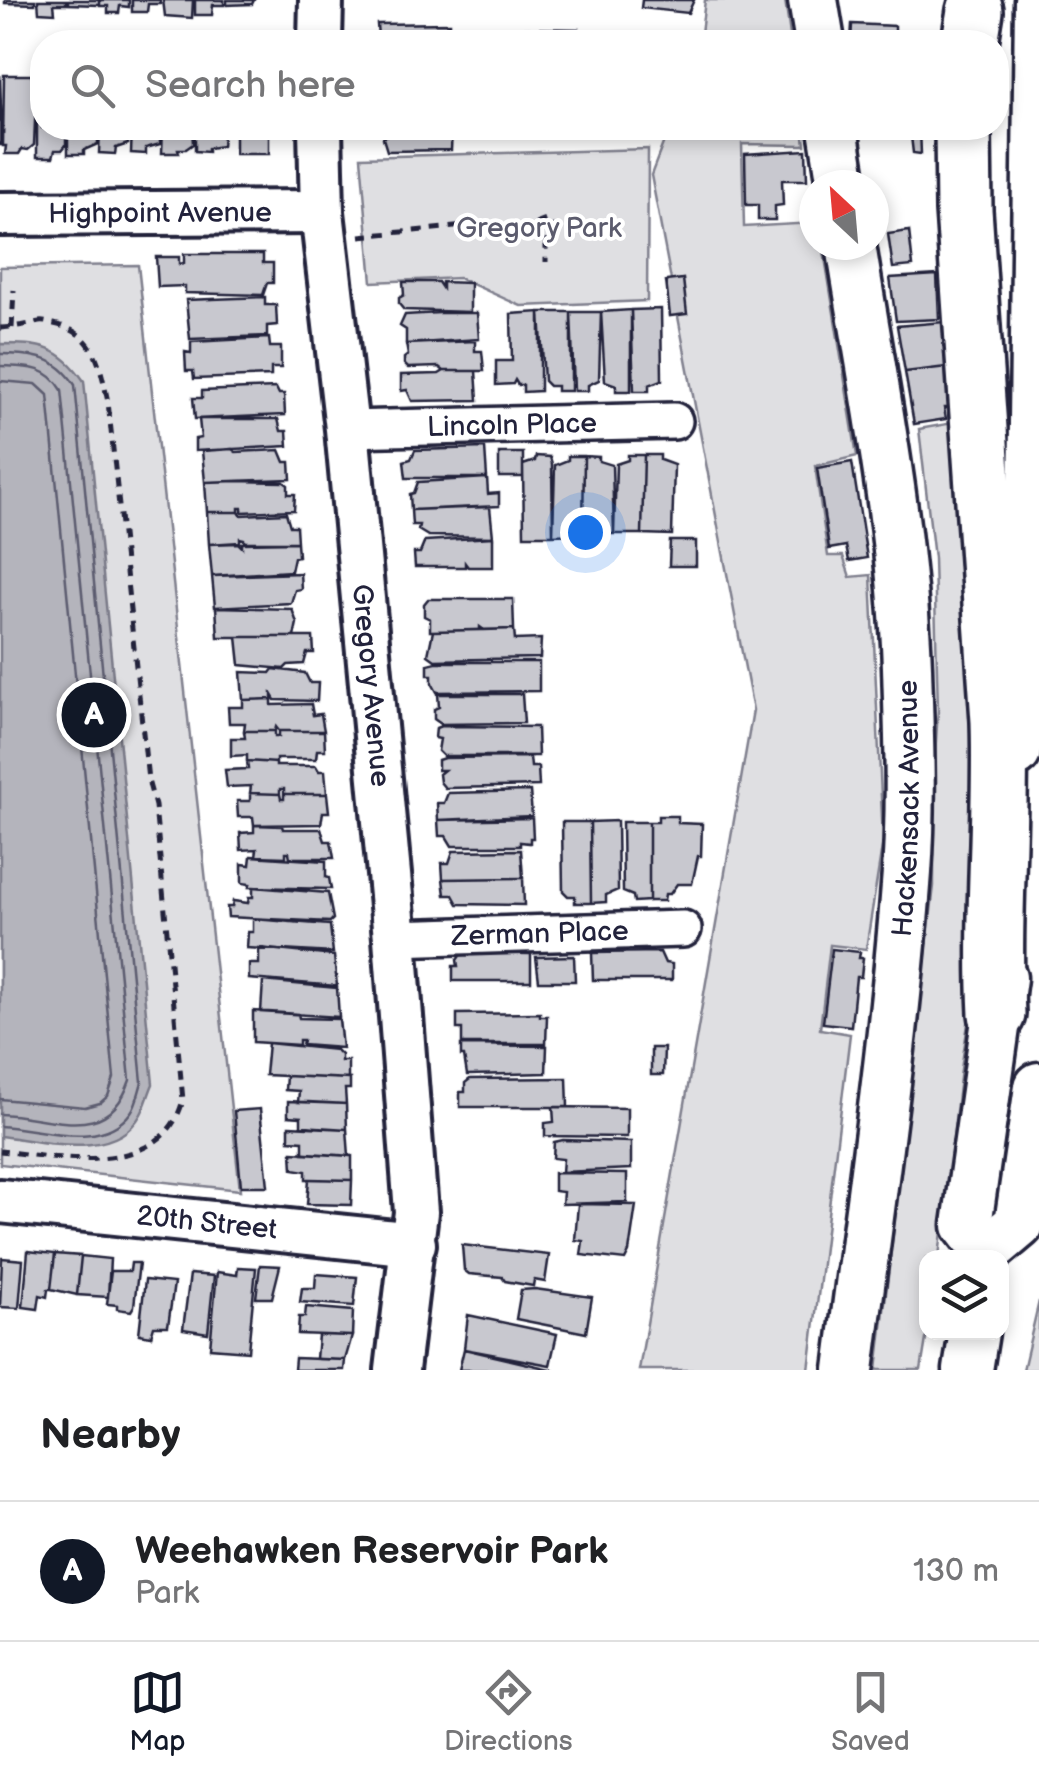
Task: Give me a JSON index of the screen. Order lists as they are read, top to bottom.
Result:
{
  "streets": {
    "main road": ["Hackensack Avenue"],
    "street": [
      "Highpoint Avenue",
      "Lincoln Place",
      "Gregory Avenue",
      "Zerman Place",
      "20th Street"
    ]
  },
  "crossings": [
    ["Highpoint Avenue", "Gregory Avenue"],
    ["Lincoln Place", "Gregory Avenue"],
    ["Gregory Avenue", "Zerman Place"],
    ["Gregory Avenue", "20th Street"]
  ],
  "parks": ["Gregory Park"],
  "north": "top left",
  "page": {
    "search": "Search here",
    "pins": "A",
    "heading": "Nearby",
    "list": [
      {
        "mark": "A",
        "name": "Weehawken Reservoir Park",
        "note": "Park",
        "value": "130 m"
      }
    ],
    "nav": ["Map", "Directions", "Saved"]
  }
}
